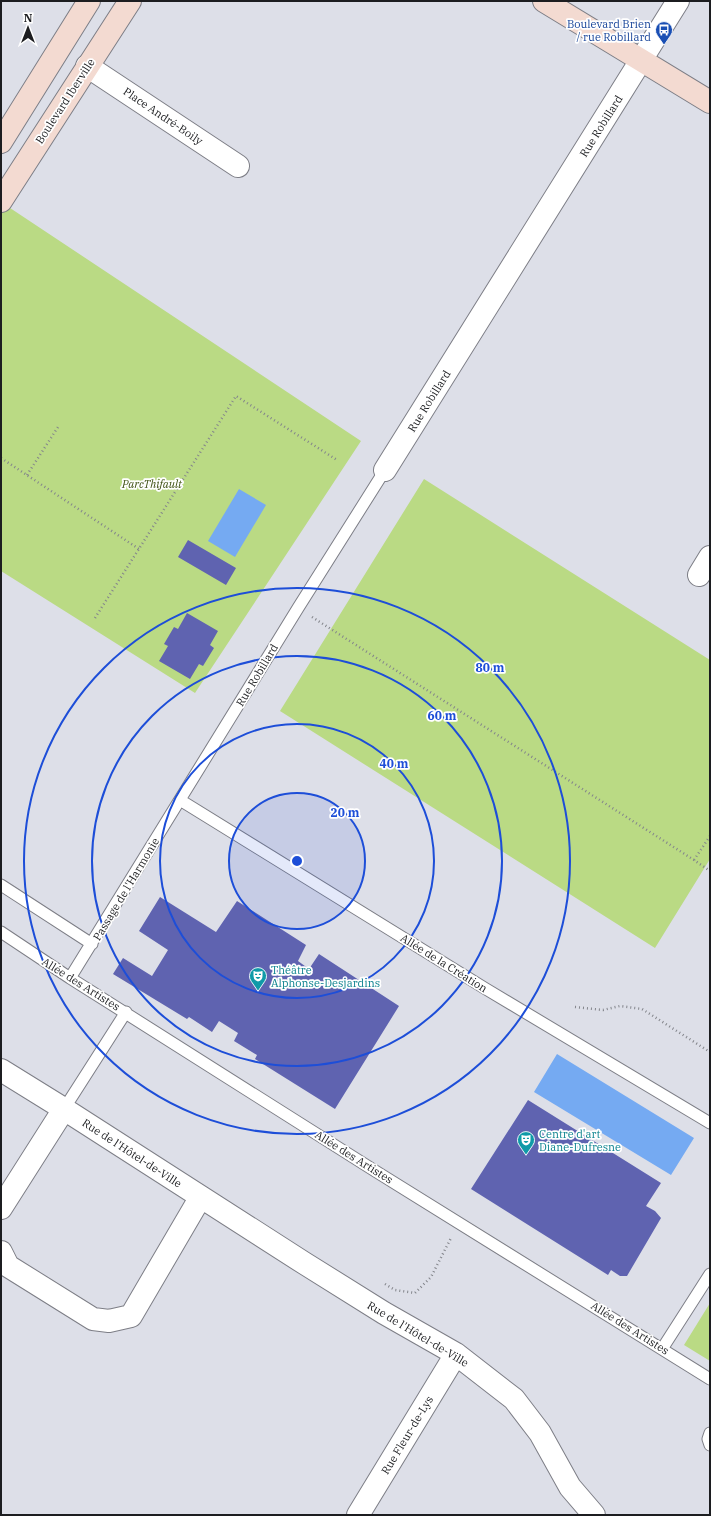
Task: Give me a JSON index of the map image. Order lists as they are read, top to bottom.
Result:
{
  "streets": {
    "street": [
      "Boulevard Iberville",
      "Place André-Boily",
      "Rue Robillard",
      "Rue de l'Hôtel-de-Ville",
      "Rue Fleur-de-Lys"
    ],
    "lane": ["Passage de l'Harmonie", "Allée de la Création", "Allée des Artistes"]
  },
  "crossings": [
    ["Boulevard Iberville", "Place André-Boily"],
    ["Rue Robillard", "Passage de l'Harmonie"],
    ["Rue Robillard", "Allée de la Création"],
    ["Passage de l'Harmonie", "Allée de la Création"],
    ["Passage de l'Harmonie", "Allée des Artistes"],
    ["Rue de l'Hôtel-de-Ville", "Rue Fleur-de-Lys"]
  ],
  "parks": ["ParcThifault"],
  "places": {
    "bus stop": ["Boulevard Brien / rue Robillard"],
    "theatre": ["Théâtre Alphonse-Desjardins", "Centre d'art Diane-Dufresne"]
  },
  "north": "top",
  "rings": [
    "80 m",
    "60 m",
    "40 m",
    "20 m"
  ]
}
